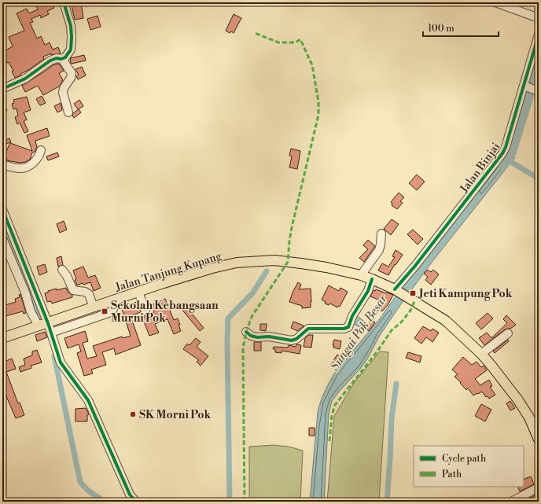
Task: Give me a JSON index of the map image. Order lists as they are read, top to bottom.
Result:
{
  "streets": {
    "main road": ["Jalan Tanjung Kupang"],
    "street": ["Jalan Binjai"]
  },
  "crossings": [
    ["Jalan Binjai", "Jalan Tanjung Kupang"]
  ],
  "water": ["Sungai Pok Besar"],
  "places": {
    "transit": ["Jeti Kampung Pok", "Sekolah Kebangsaan Murni Pok"],
    "other": ["SK Morni Pok"]
  },
  "legend": ["Cycle path", "Path"],
  "scale_bar": "100 m"
}
